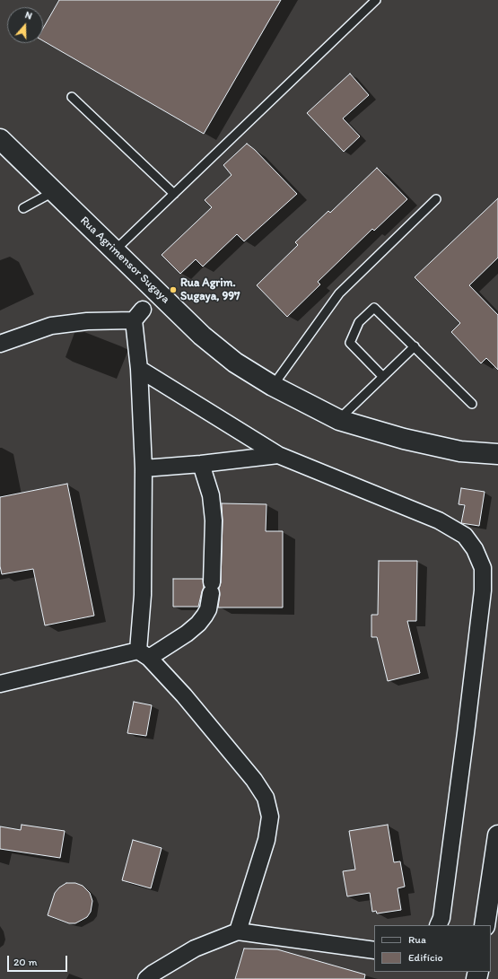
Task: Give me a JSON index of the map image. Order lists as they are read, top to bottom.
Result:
{
  "streets": {
    "main road": ["Rua Agrimensor Sugaya"]
  },
  "places": ["Rua Agrim. Sugaya, 997"],
  "legend": ["Rua", "Edifício"],
  "scale_bar": "20 m",
  "north": "top"
}
